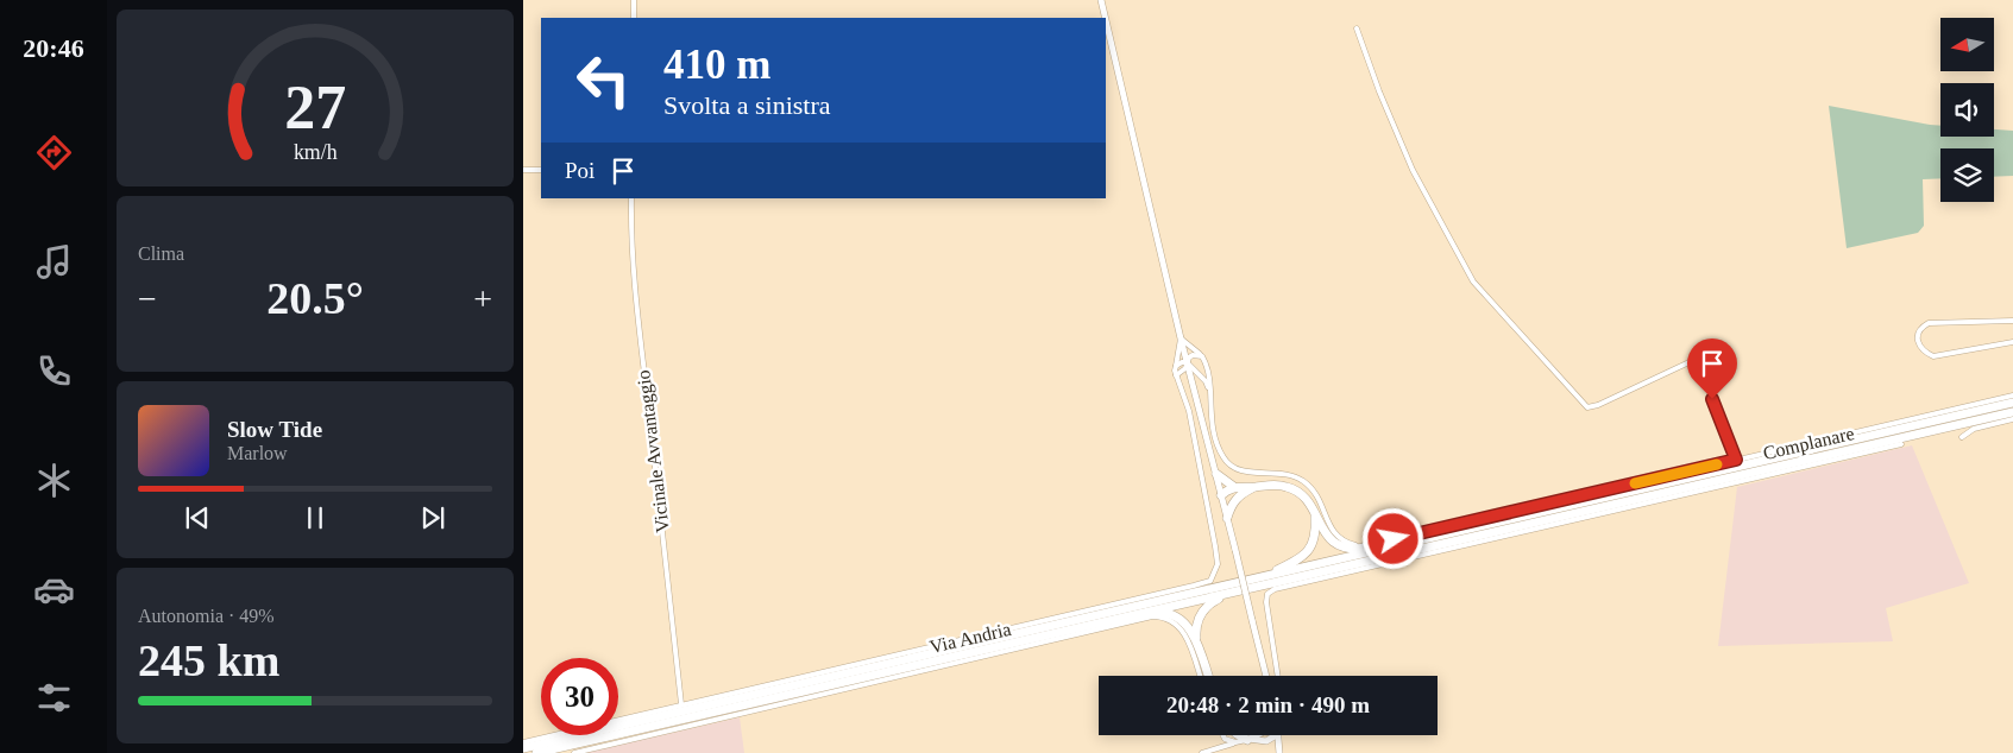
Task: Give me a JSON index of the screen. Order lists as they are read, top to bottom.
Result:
{
  "streets": {
    "street": ["Complanare", "Vicinale Avvantaggio", "Via Andria"]
  },
  "crossings": [
    ["Vicinale Avvantaggio", "Via Andria"]
  ],
  "north": "left",
  "page": {
    "tabs": "20:46",
    "turn": ["410 m", "Svolta a sinistra"],
    "then": "Poi",
    "tile": [
      "Clima",
      ["Autonomia · 49%", "245 km"]
    ],
    "heat": ["−", "20.5°", "+"],
    "song": ["Slow Tide", "Marlow"],
    "limit": "30",
    "trip": "20:48 · 2 min · 490 m",
    "gauge": ["27", "km/h"]
  }
}
